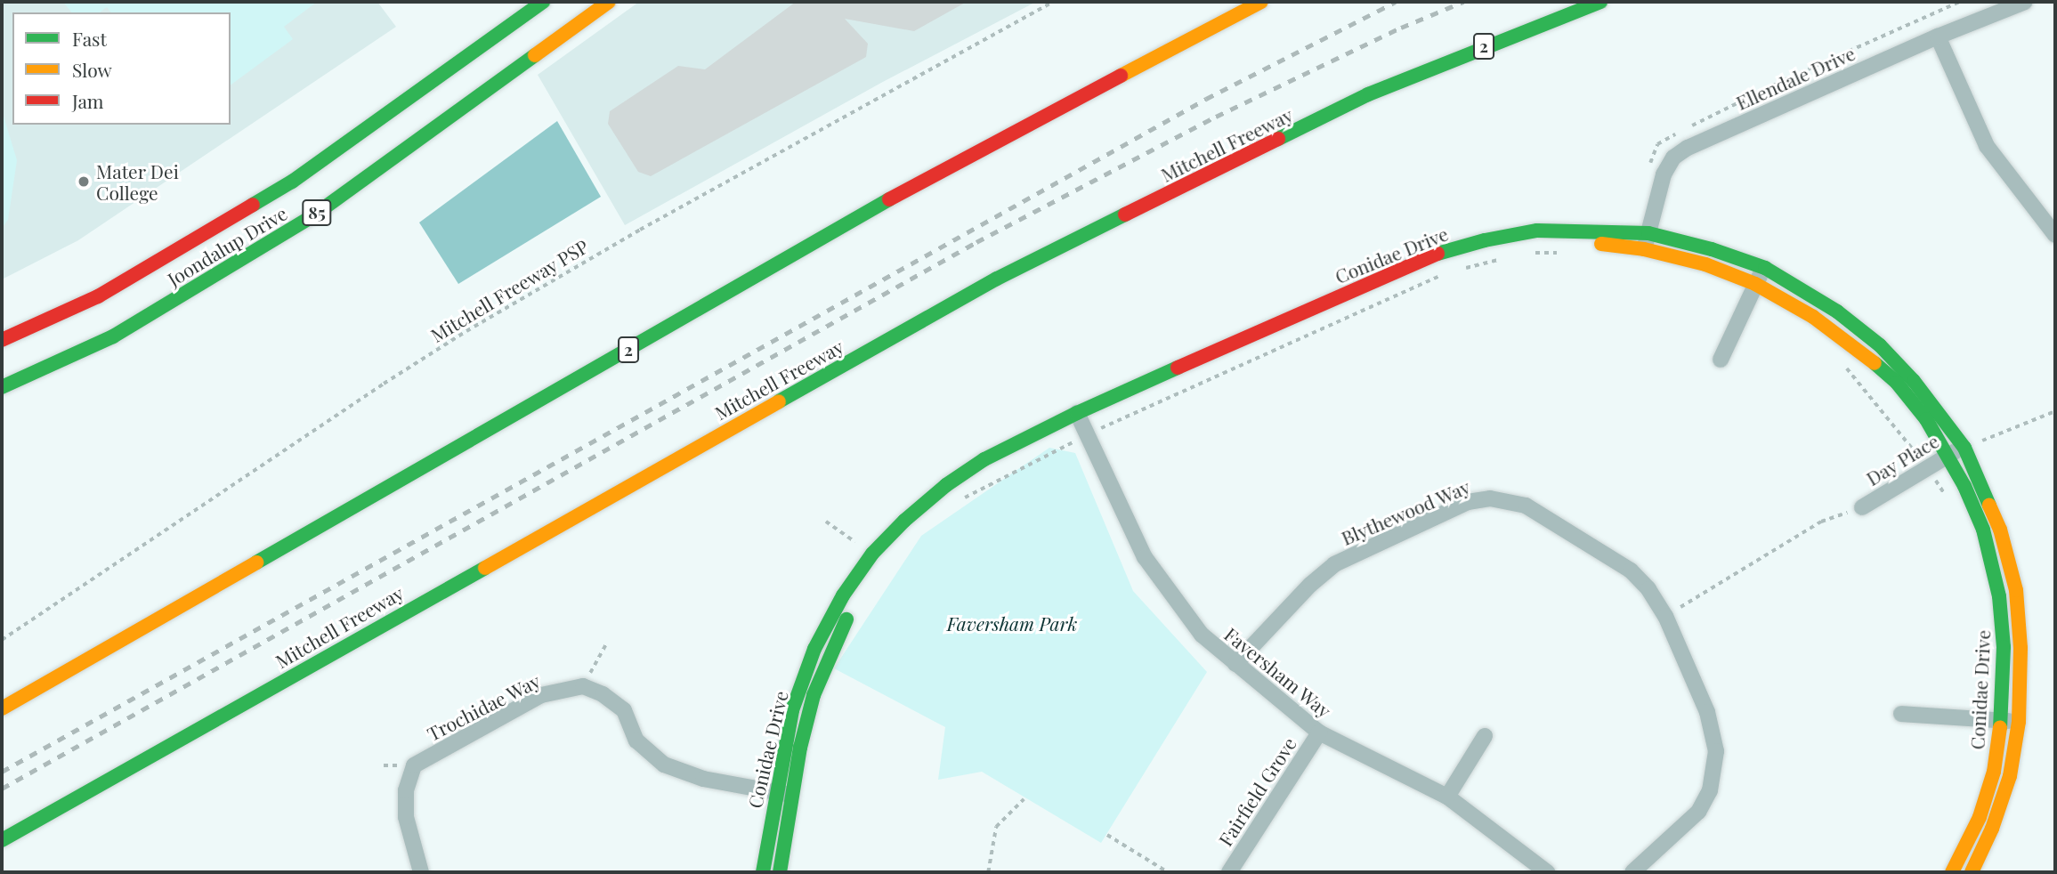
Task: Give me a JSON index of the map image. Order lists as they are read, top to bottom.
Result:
{
  "streets": {
    "main road": [
      "2",
      "Mitchell Freeway",
      "85",
      "Joondalup Drive",
      "Conidae Drive"
    ],
    "street": [
      "Ellendale Drive",
      "Day Place",
      "Blythewood Way",
      "Faversham Way",
      "Trochidae Way",
      "Fairfield Grove"
    ],
    "path": ["Mitchell Freeway PSP"]
  },
  "crossings": [
    ["Ellendale Drive", "Conidae Drive"],
    ["Conidae Drive", "Day Place"],
    ["Conidae Drive", "Faversham Way"],
    ["Blythewood Way", "Faversham Way"],
    ["Faversham Way", "Fairfield Grove"]
  ],
  "parks": ["Faversham Park"],
  "places": ["Mater Dei College"],
  "legend": ["Fast", "Slow", "Jam"]
}
